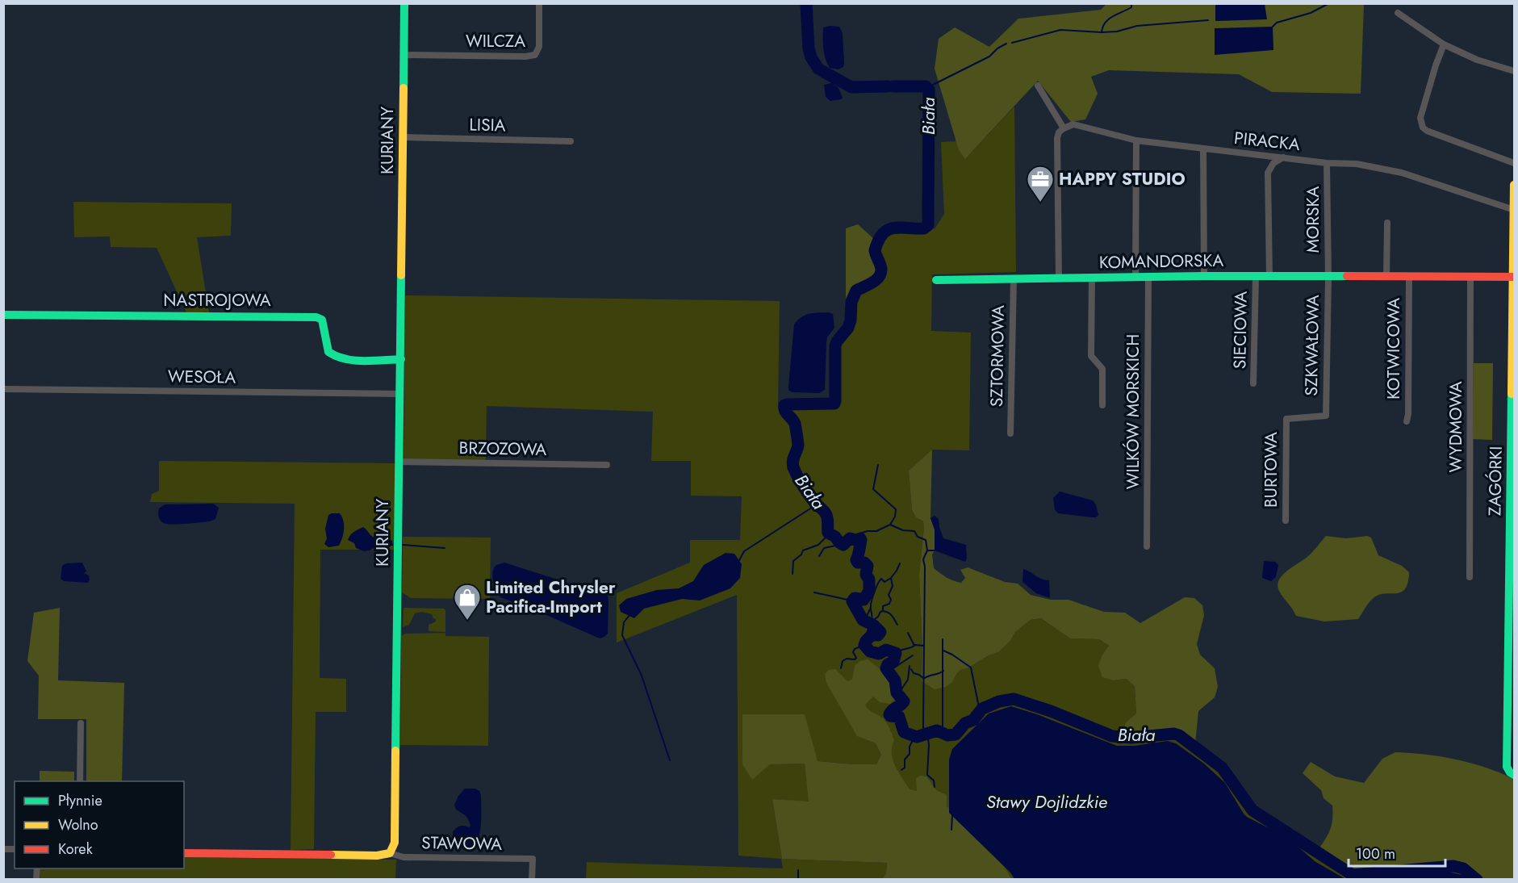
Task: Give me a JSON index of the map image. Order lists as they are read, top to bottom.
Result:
{
  "streets": {
    "street": [
      "WILCZA",
      "LISIA",
      "KURIANY",
      "PIRACKA",
      "MORSKA",
      "KOMANDORSKA",
      "NASTROJOWA",
      "SIECIOWA",
      "SZKWAŁOWA",
      "KOTWICOWA",
      "SZTORMOWA",
      "WESOŁA",
      "WILKÓW MORSKICH",
      "WYDMOWA",
      "BRZOZOWA",
      "BURTOWA",
      "ZAGÓRKI",
      "STAWOWA"
    ]
  },
  "crossings": [
    ["WILCZA", "KURIANY"],
    ["LISIA", "KURIANY"],
    ["KURIANY", "NASTROJOWA"],
    ["KURIANY", "WESOŁA"],
    ["KURIANY", "BRZOZOWA"],
    ["KURIANY", "STAWOWA"],
    ["PIRACKA", "MORSKA"],
    ["PIRACKA", "ZAGÓRKI"],
    ["MORSKA", "KOMANDORSKA"],
    ["MORSKA", "SZKWAŁOWA"],
    ["KOMANDORSKA", "SIECIOWA"],
    ["KOMANDORSKA", "SZKWAŁOWA"],
    ["KOMANDORSKA", "KOTWICOWA"],
    ["KOMANDORSKA", "SZTORMOWA"],
    ["KOMANDORSKA", "WILKÓW MORSKICH"],
    ["KOMANDORSKA", "WYDMOWA"],
    ["KOMANDORSKA", "ZAGÓRKI"],
    ["SZKWAŁOWA", "BURTOWA"]
  ],
  "water": ["Biała", "Stawy Dojlidzkie"],
  "places": {
    "office": ["HAPPY STUDIO"],
    "shop": ["Limited Chrysler Pacifica-Import"]
  },
  "legend": ["Płynnie", "Wolno", "Korek"],
  "scale_bar": "100 m"
}
